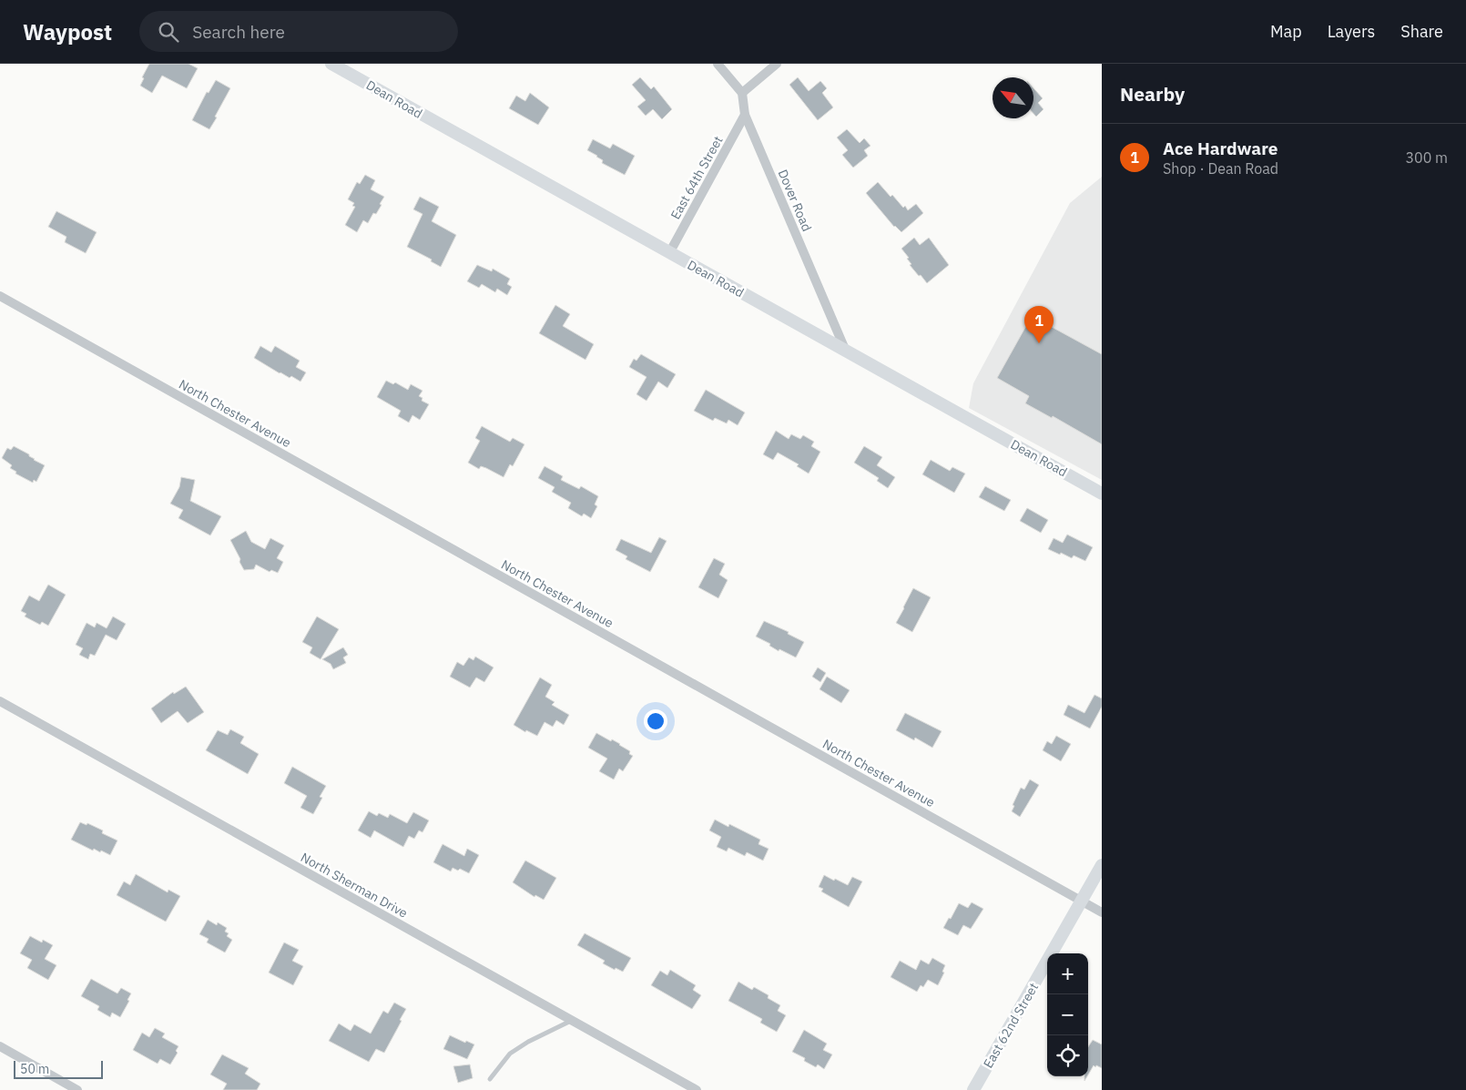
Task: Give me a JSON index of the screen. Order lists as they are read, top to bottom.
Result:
{
  "streets": {
    "street": [
      "Dean Road",
      "East 64th Street",
      "Dover Road",
      "North Chester Avenue",
      "North Sherman Drive",
      "East 62nd Street"
    ]
  },
  "crossings": [
    ["Dean Road", "East 64th Street"],
    ["Dean Road", "Dover Road"],
    ["East 64th Street", "Dover Road"],
    ["North Chester Avenue", "East 62nd Street"]
  ],
  "scale_bar": "50 m",
  "north": "top left",
  "page": {
    "header": "Waypost",
    "search": "Search here",
    "nav": ["Map", "Layers", "Share"],
    "heading": "Nearby",
    "list": [
      {
        "mark": "1",
        "name": "Ace Hardware",
        "note": "Shop · Dean Road",
        "value": "300 m"
      }
    ],
    "pins": "1",
    "map_buttons": ["+", "−"],
    "scale": "50 m"
  }
}
